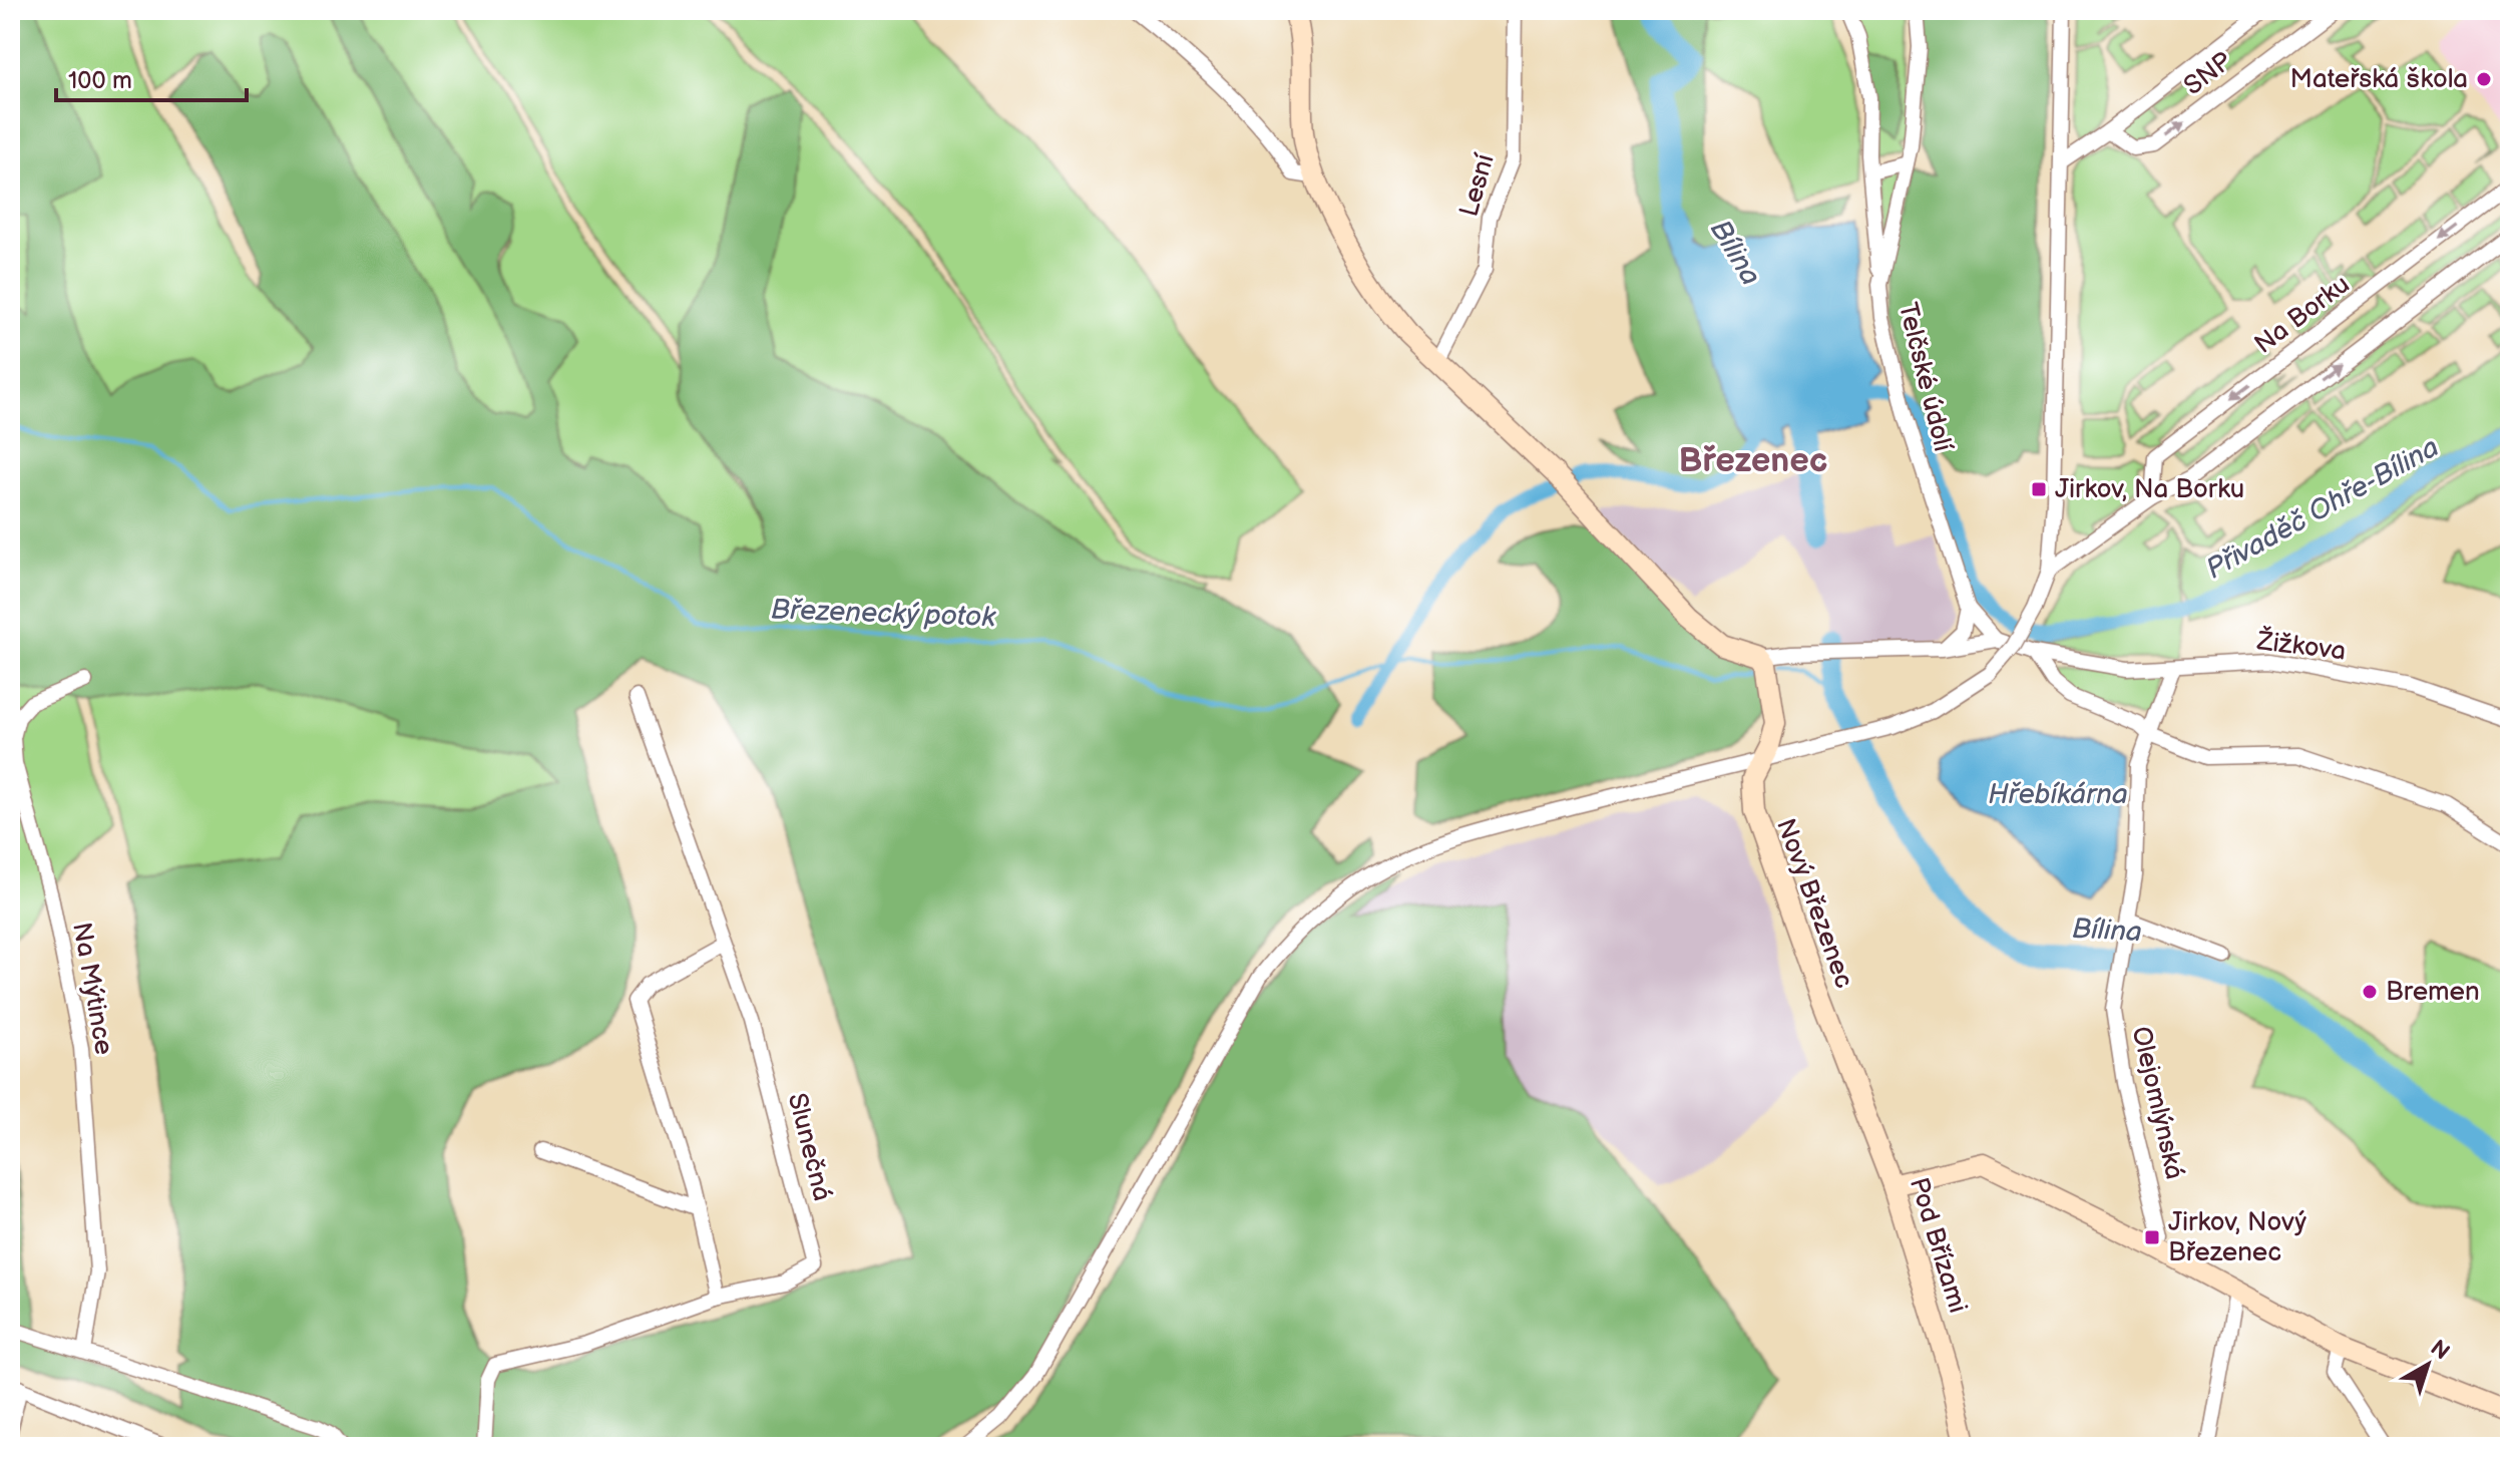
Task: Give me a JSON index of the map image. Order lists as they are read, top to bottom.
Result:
{
  "streets": {
    "street": [
      "SNP",
      "Lesní",
      "Na Borku",
      "Telčské údolí",
      "Žižkova",
      "Nový Březenec",
      "Na Mýtince",
      "Olejomlýnská",
      "Slunečná",
      "Pod Břízami"
    ]
  },
  "crossings": [
    ["Žižkova", "Olejomlýnská"],
    ["Nový Březenec", "Pod Břízami"]
  ],
  "districts": ["Březenec"],
  "water": [
    "Bílina",
    "Přivaděč Ohře-Bílina",
    "Březenecký potok",
    "Hřebíkárna"
  ],
  "places": {
    "other": ["Mateřská škola", "Bremen"],
    "transit": ["Jirkov, Na Borku", "Jirkov, Nový Březenec"]
  },
  "scale_bar": "100 m",
  "north": "top right"
}
